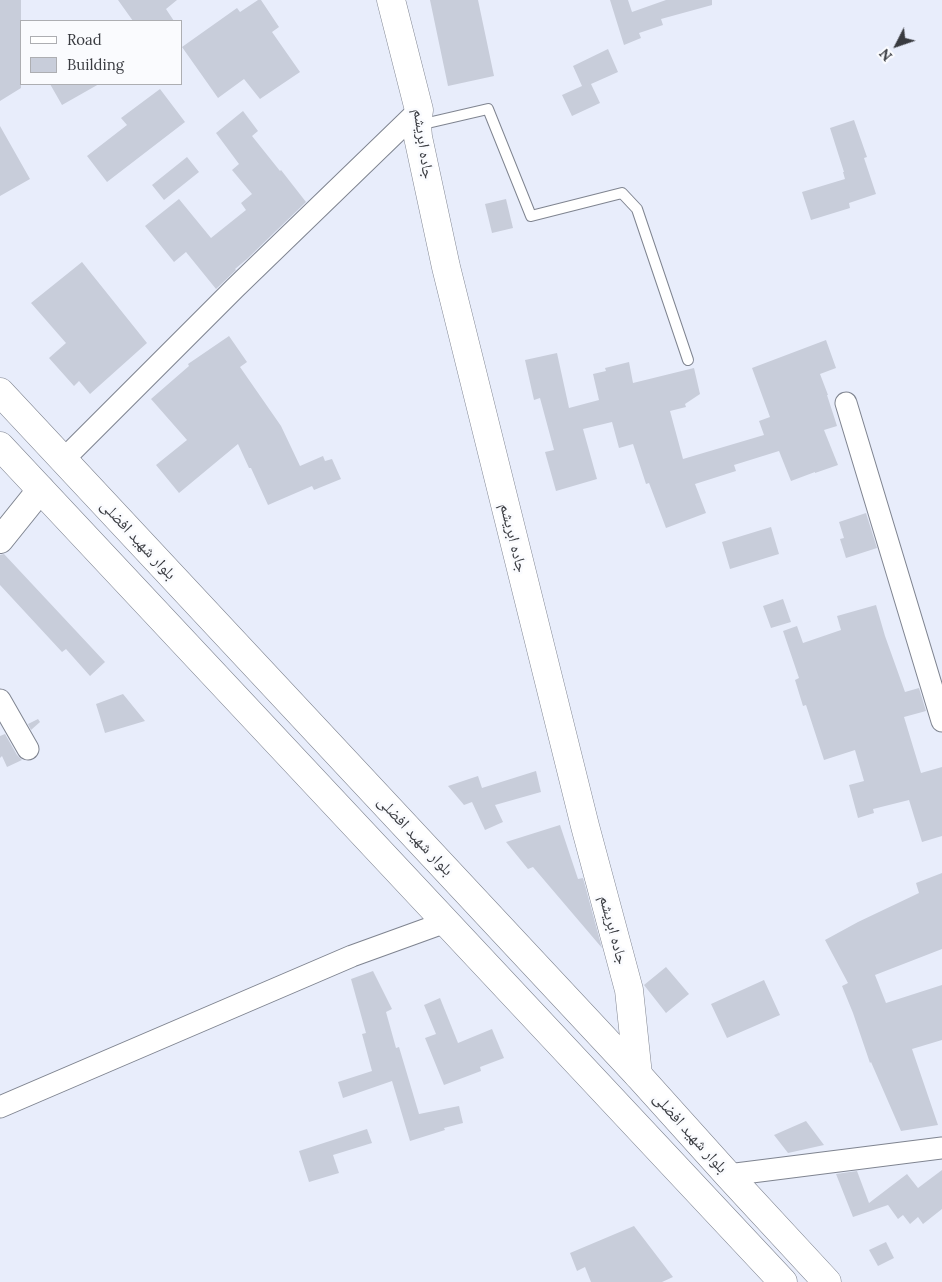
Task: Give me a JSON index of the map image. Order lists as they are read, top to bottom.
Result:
{
  "streets": {
    "main road": ["جاده ابریشم", "بلوار شهید افضلی"]
  },
  "crossings": [
    ["جاده ابریشم", "بلوار شهید افضلی"]
  ],
  "legend": ["Road", "Building"],
  "north": "bottom left"
}
